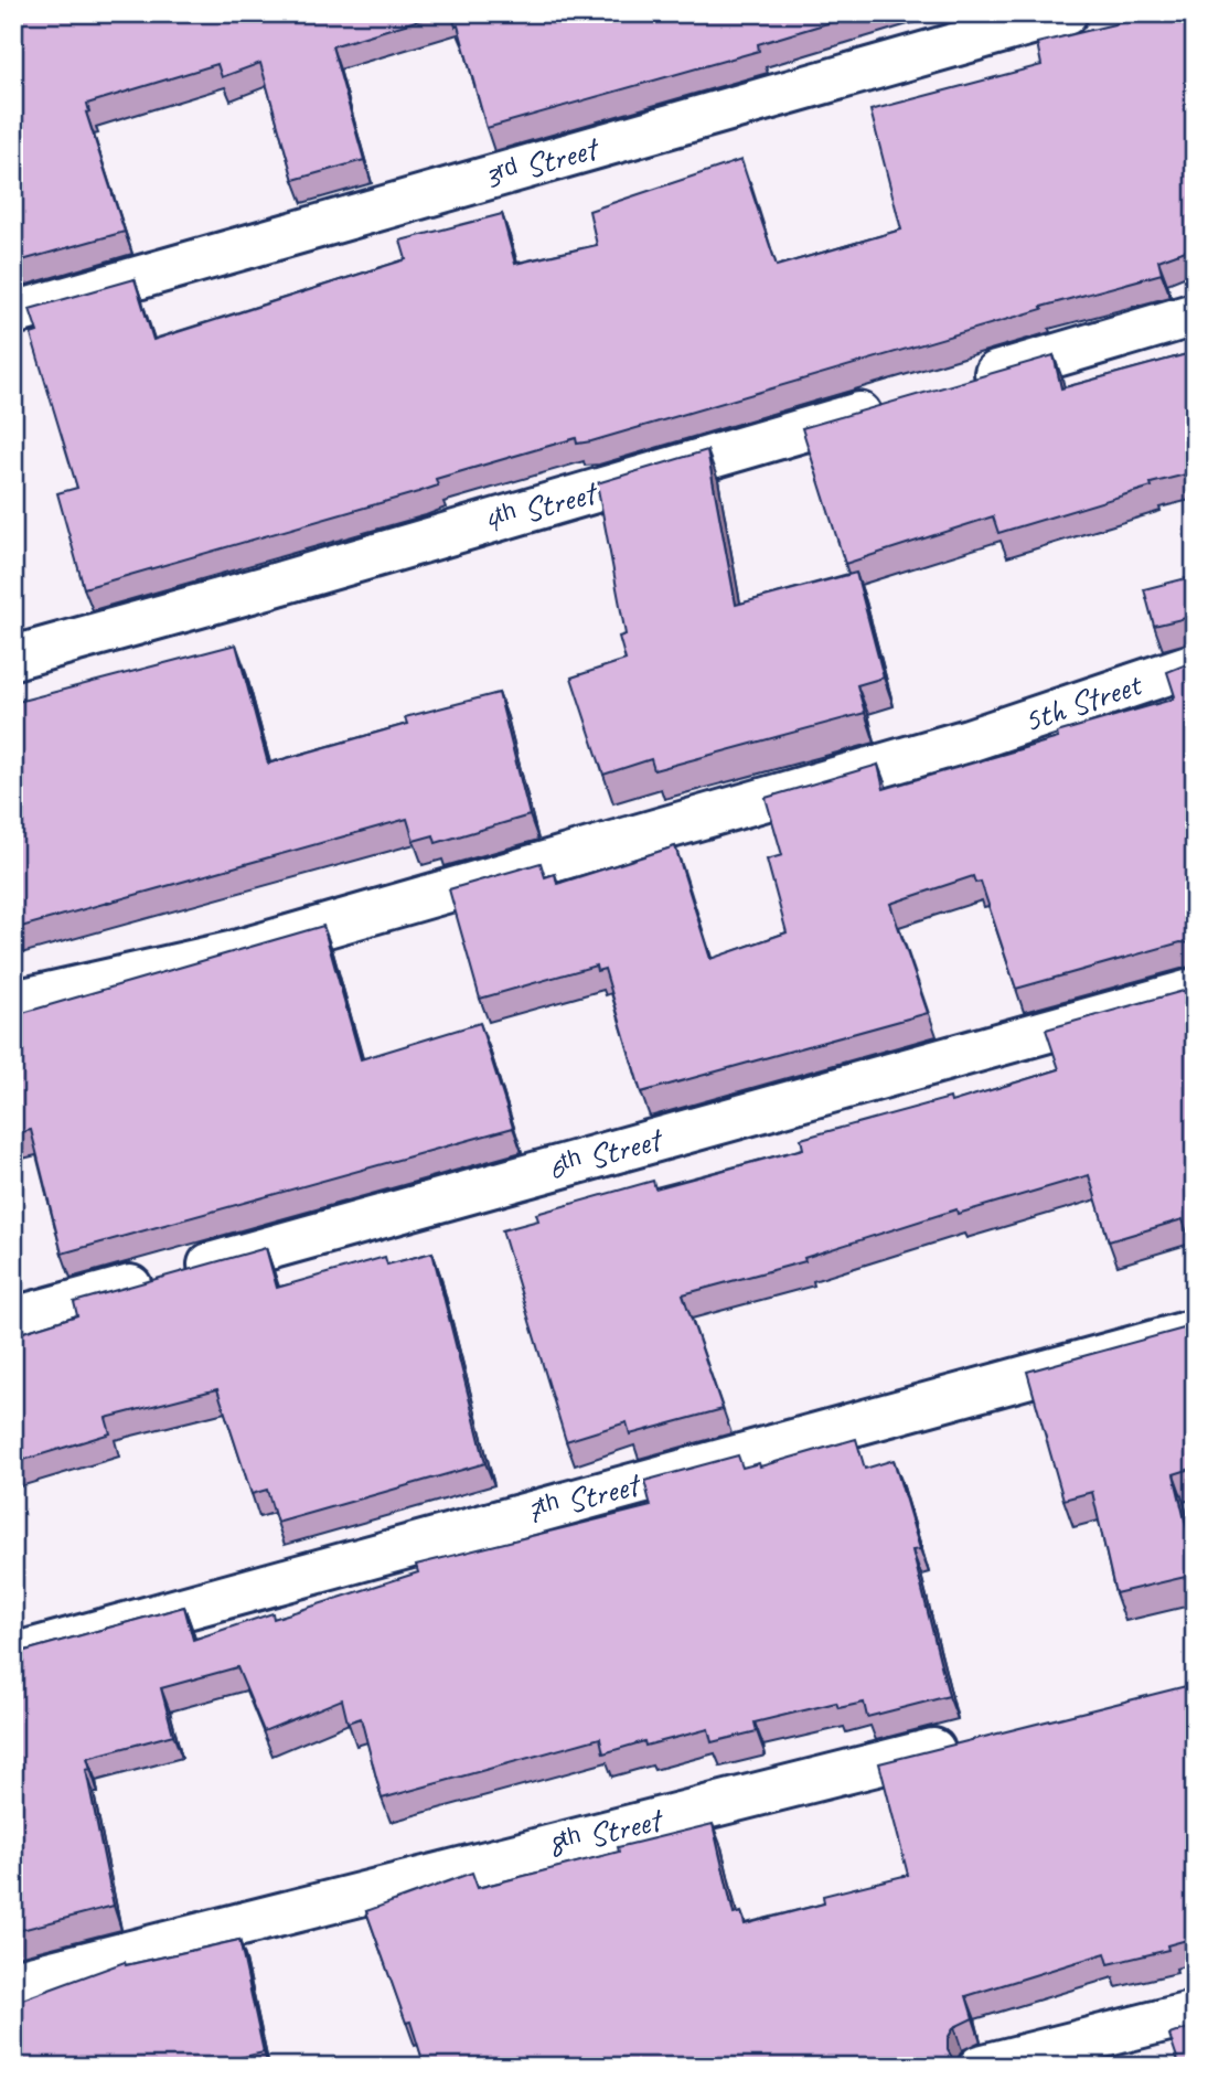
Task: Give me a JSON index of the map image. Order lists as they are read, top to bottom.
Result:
{
  "streets": {
    "street": [
      "3ʳᵈ Street",
      "4ᵗʰ Street",
      "5th Street",
      "6ᵗʰ Street",
      "7ᵗʰ Street",
      "8ᵗʰ Street"
    ]
  }
}
